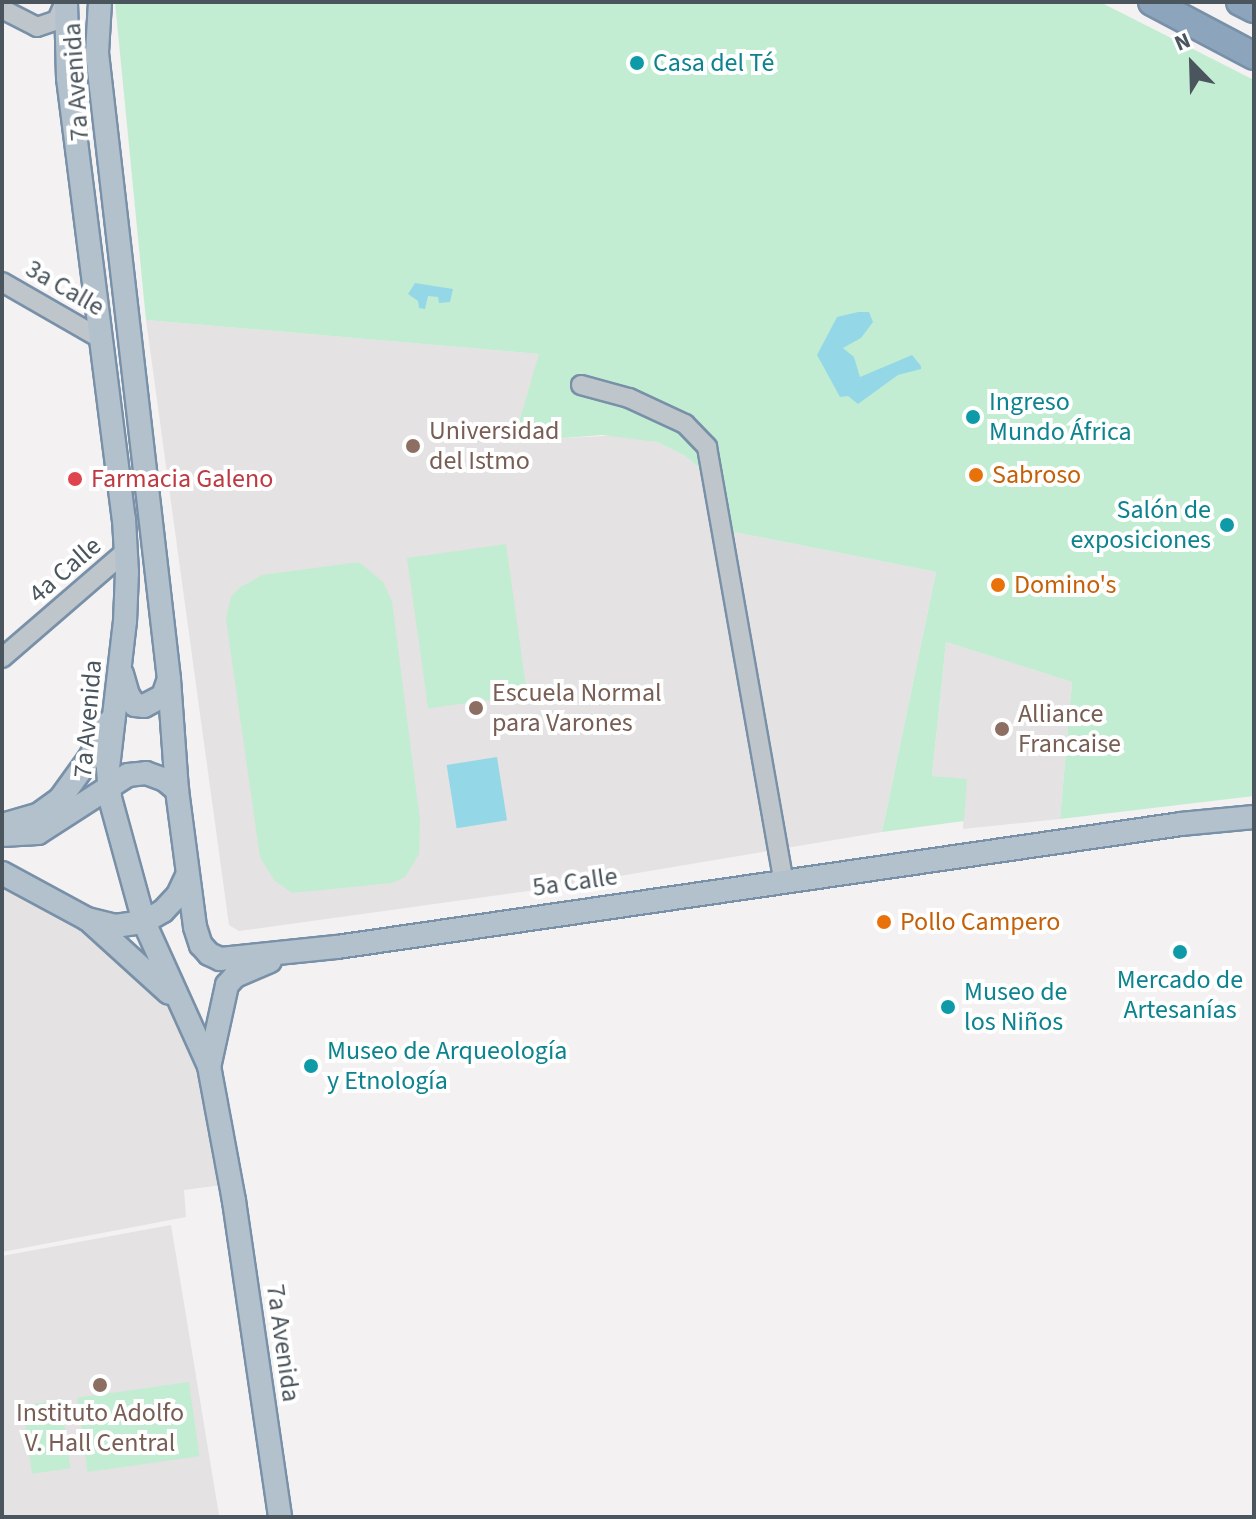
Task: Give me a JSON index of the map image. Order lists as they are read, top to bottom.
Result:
{
  "streets": {
    "main road": ["7a Avenida", "5a Calle"],
    "street": ["3a Calle", "4a Calle"]
  },
  "crossings": [
    ["7a Avenida", "3a Calle"],
    ["7a Avenida", "4a Calle"],
    ["7a Avenida", "5a Calle"]
  ],
  "places": [
    "Casa del Té",
    "Ingreso Mundo África",
    "Universidad del Istmo",
    "Sabroso",
    "Farmacia Galeno",
    "Salón de exposiciones",
    "Domino's",
    "Escuela Normal para Varones",
    "Alliance Francaise",
    "Pollo Campero",
    "Mercado de Artesanías",
    "Museo de los Niños",
    "Museo de Arqueología y Etnología",
    "Instituto Adolfo V. Hall Central"
  ],
  "north": "top left"
}
